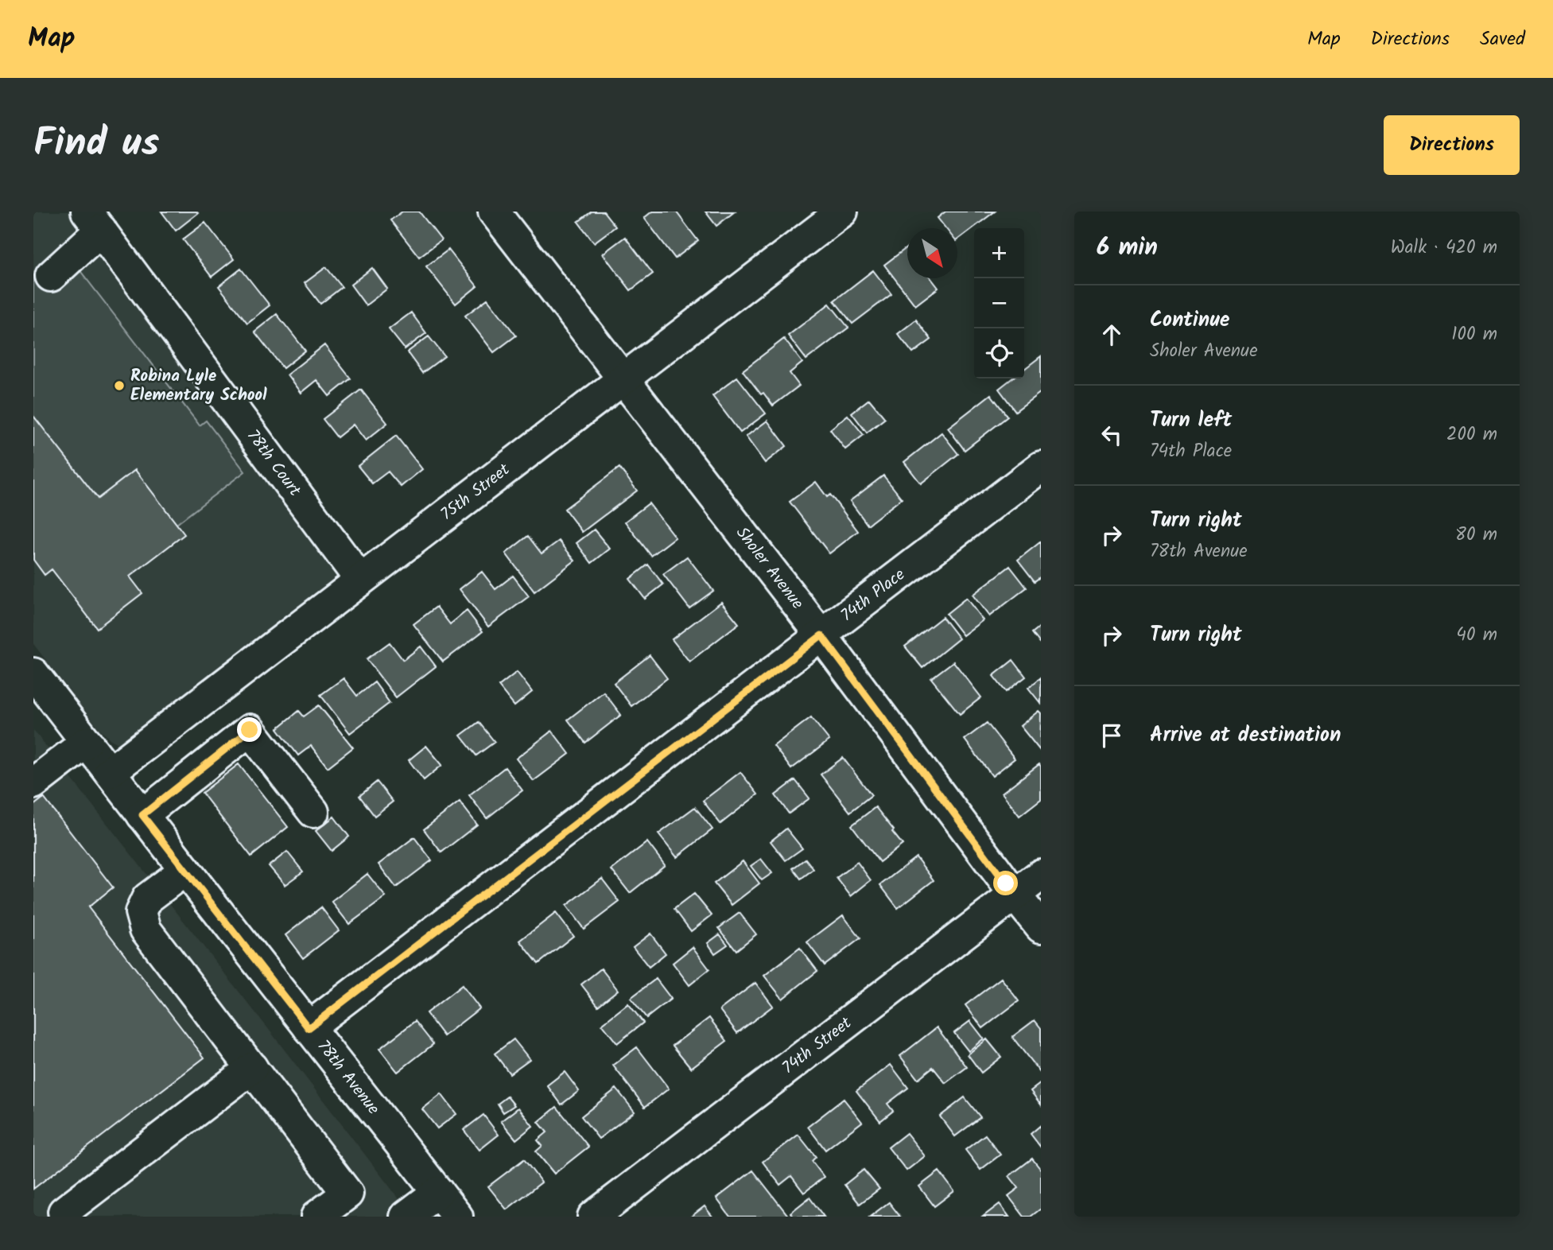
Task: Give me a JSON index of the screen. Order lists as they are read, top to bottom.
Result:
{
  "streets": {
    "street": [
      "78th Court",
      "75th Street",
      "Sholer Avenue",
      "74th Place",
      "74th Street",
      "78th Avenue"
    ]
  },
  "crossings": [
    ["78th Court", "75th Street"],
    ["75th Street", "Sholer Avenue"],
    ["75th Street", "78th Avenue"],
    ["Sholer Avenue", "74th Place"],
    ["Sholer Avenue", "74th Street"],
    ["74th Place", "78th Avenue"]
  ],
  "places": ["Robina Lyle Elementary School"],
  "north": "bottom right",
  "page": {
    "header": "Map",
    "nav": ["Map", "Directions", "Saved"],
    "title": "Find us",
    "buttons": "Directions",
    "heading": ["6 min", "Walk · 420 m"],
    "map_buttons": ["+", "−"],
    "list": [
      ["Continue", "Sholer Avenue", "100 m"],
      ["Turn left", "74th Place", "200 m"],
      ["Turn right", "78th Avenue", "80 m"],
      ["Turn right", "40 m"],
      "Arrive at destination"
    ]
  }
}
